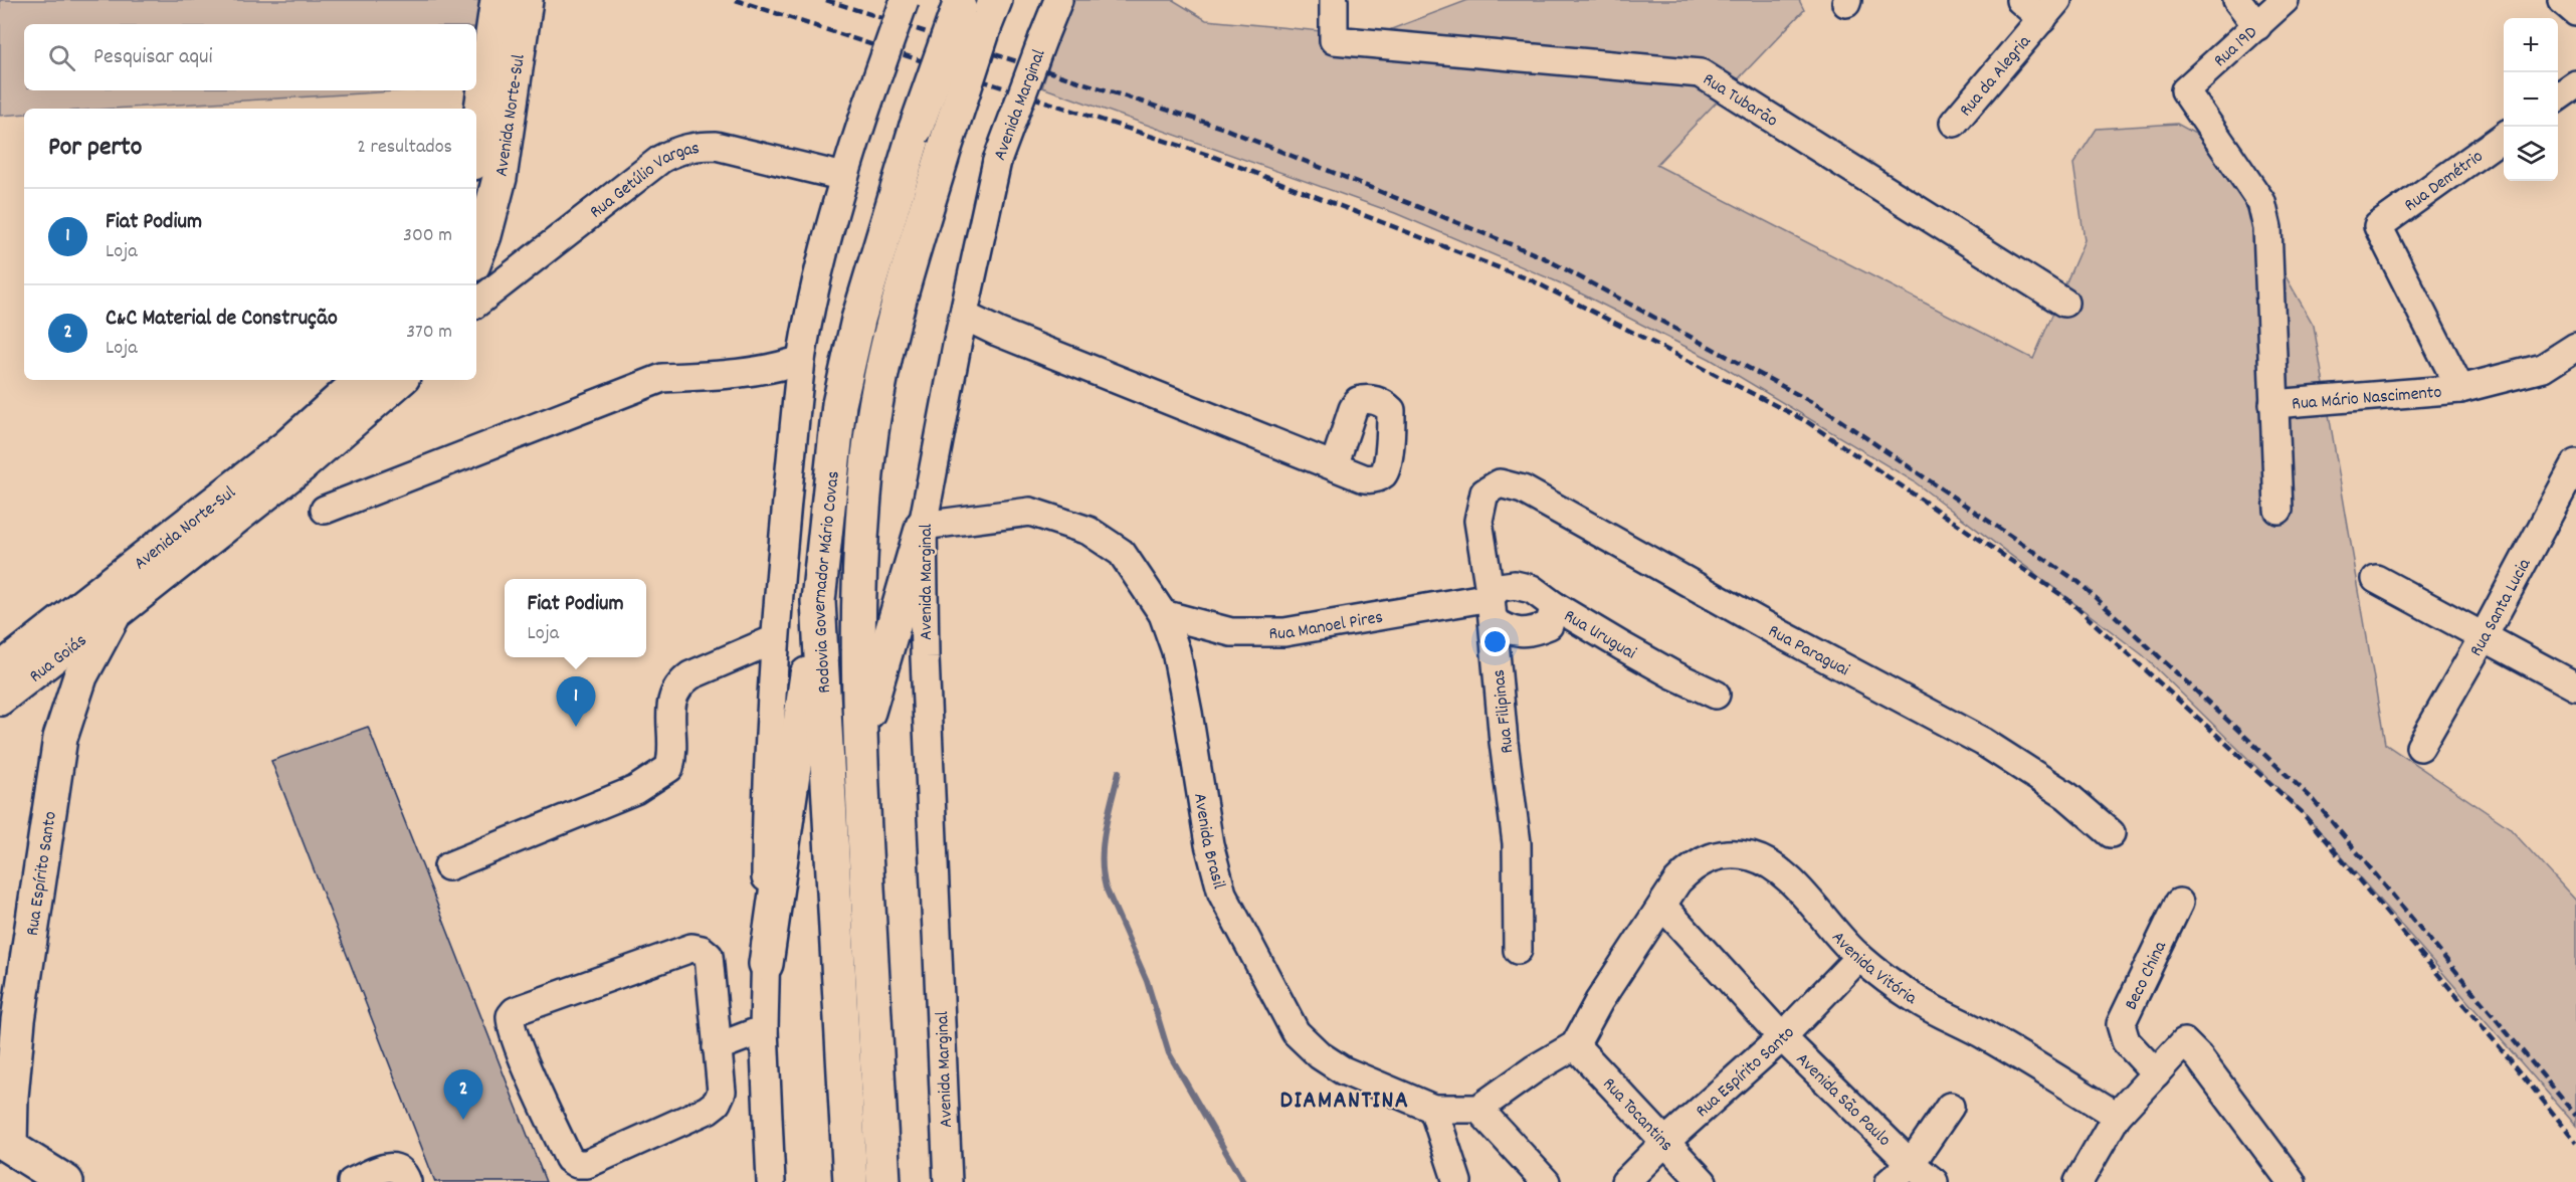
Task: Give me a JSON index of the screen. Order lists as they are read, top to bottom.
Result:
{
  "streets": {
    "main road": ["Avenida Norte-Sul", "Rodovia Governador Mário Covas", "Rua Espírito Santo"],
    "street": [
      "Rua 19D",
      "Rua da Alegria",
      "Rua Tubarão",
      "Avenida Marginal",
      "Rua Demétrio",
      "Rua Getúlio Vargas",
      "Rua Mário Nascimento",
      "Rua Santa Lucia",
      "Rua Manoel Pires",
      "Rua Uruguai",
      "Rua Paraguai",
      "Rua Goiás",
      "Rua Filipinas",
      "Avenida Brasil",
      "Avenida Vitória",
      "Beco China",
      "Avenida São Paulo",
      "Rua Tocantins"
    ]
  },
  "crossings": [
    ["Rua 19D", "Rua Mário Nascimento"],
    ["Avenida Marginal", "Avenida Brasil"],
    ["Avenida Norte-Sul", "Rua Goiás"],
    ["Avenida Norte-Sul", "Rua Espírito Santo"],
    ["Rua Demétrio", "Rua Mário Nascimento"],
    ["Rua Manoel Pires", "Rua Uruguai"],
    ["Rua Manoel Pires", "Rua Filipinas"],
    ["Rua Manoel Pires", "Avenida Brasil"],
    ["Rua Uruguai", "Rua Filipinas"],
    ["Rua Paraguai", "Rua Filipinas"],
    ["Rua Goiás", "Rua Espírito Santo"],
    ["Rua Espírito Santo", "Avenida Vitória"],
    ["Rua Espírito Santo", "Avenida São Paulo"],
    ["Rua Espírito Santo", "Rua Tocantins"],
    ["Avenida Vitória", "Avenida São Paulo"],
    ["Avenida Vitória", "Rua Tocantins"]
  ],
  "districts": ["DIAMANTINA"],
  "page": {
    "map_buttons": ["+", "−"],
    "search": "Pesquisar aqui",
    "heading": ["Por perto", "2 resultados"],
    "list": [
      {
        "mark": "1",
        "name": "Fiat Podium",
        "note": "Loja",
        "value": "300 m"
      },
      {
        "mark": "2",
        "name": "C&C Material de Construção",
        "note": "Loja",
        "value": "370 m"
      }
    ],
    "popup": ["Fiat Podium", "Loja"],
    "pins": ["1", "2"]
  }
}
